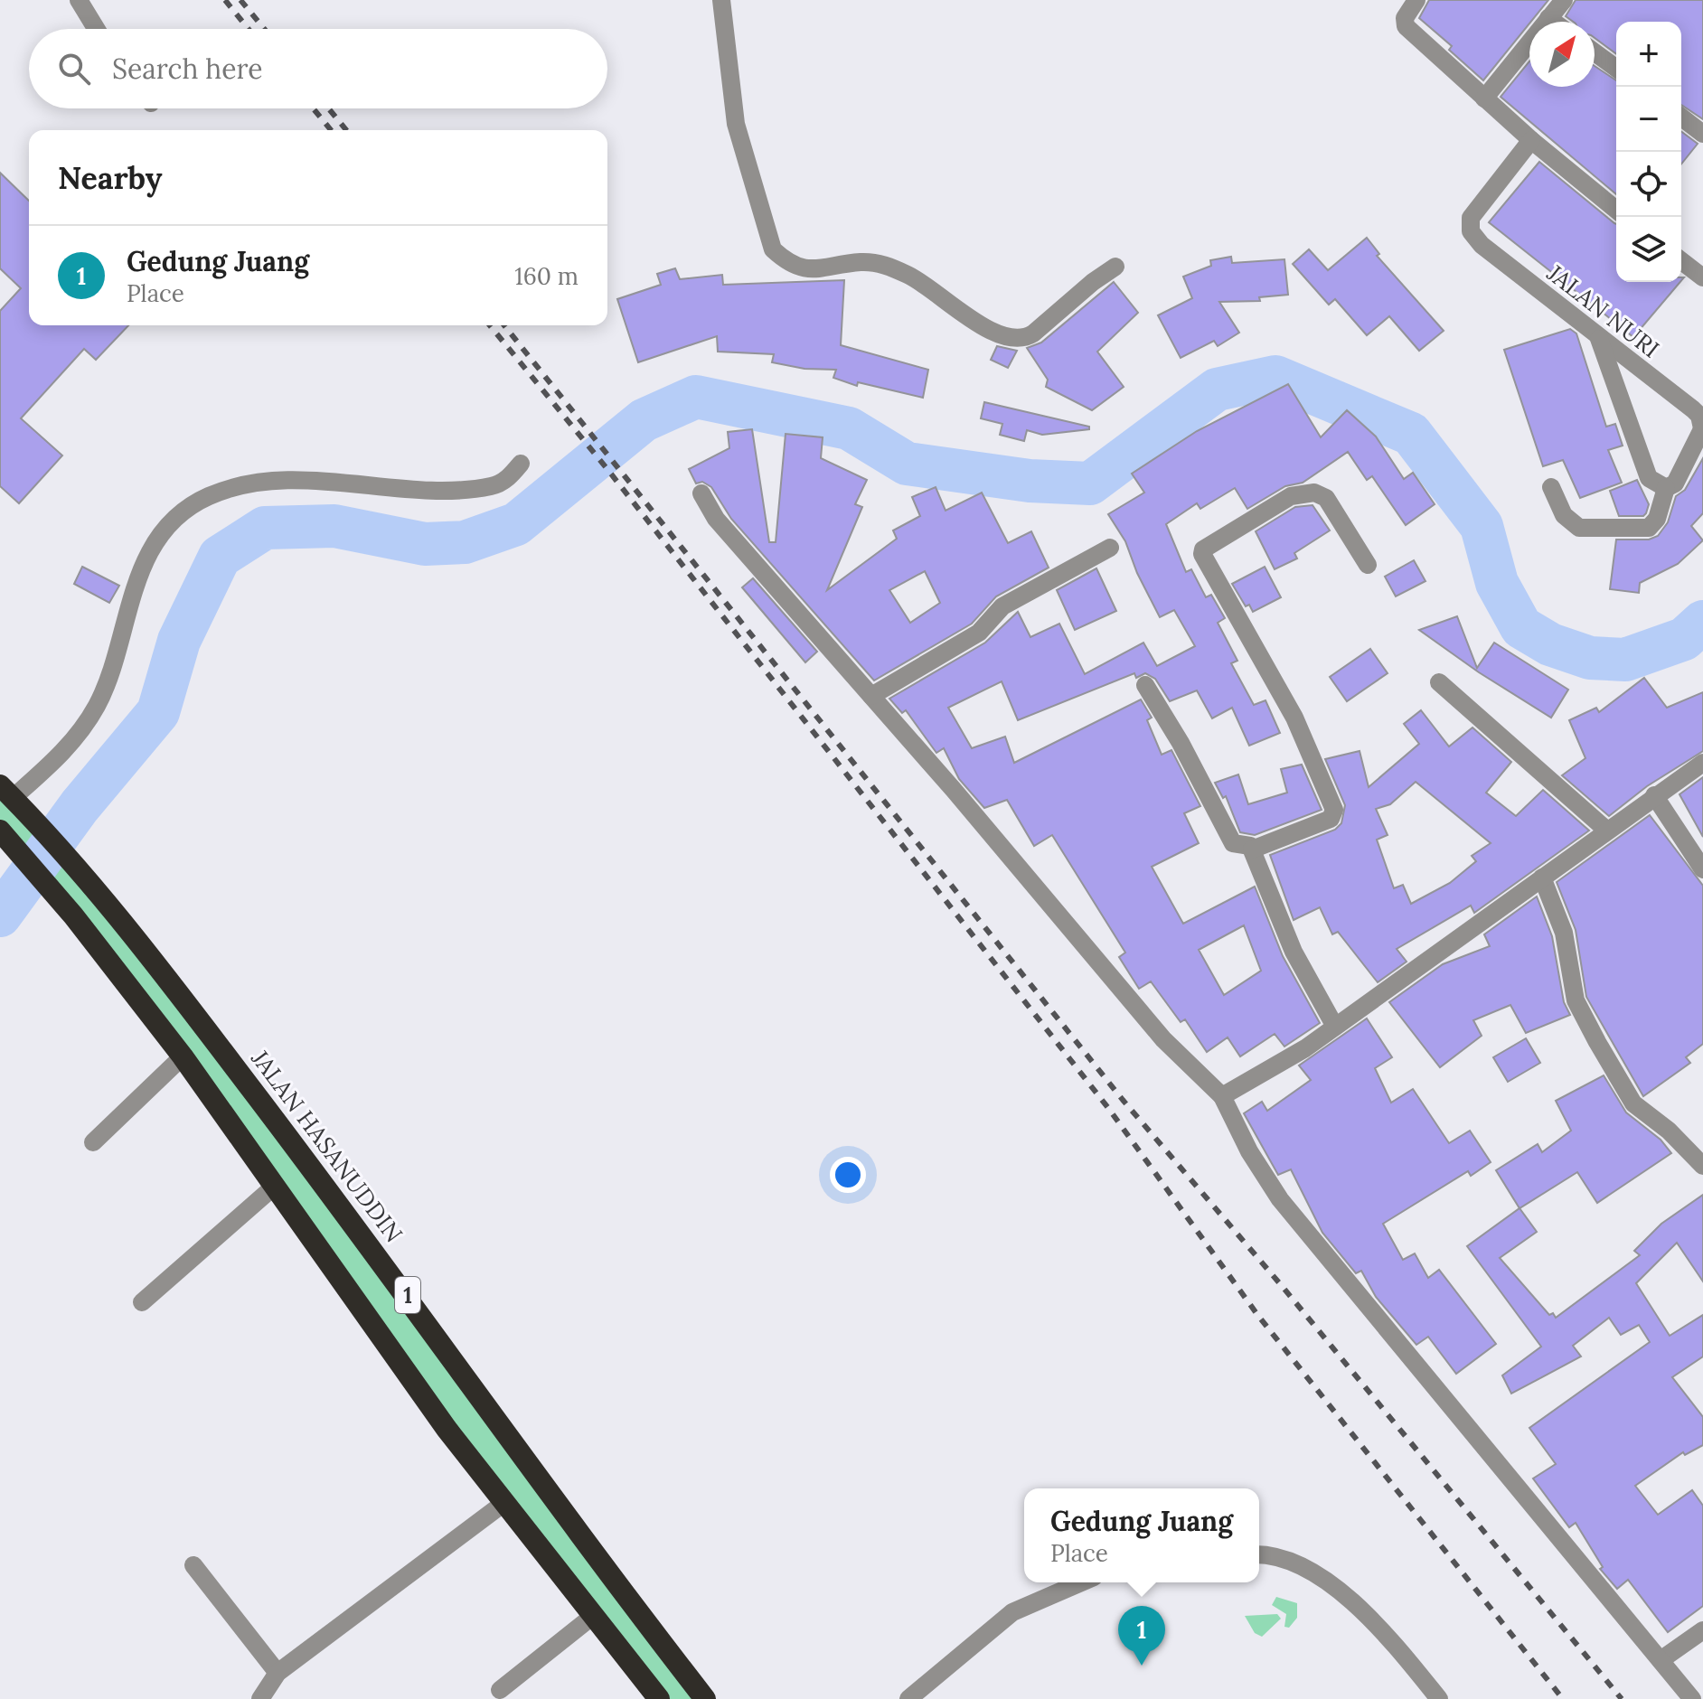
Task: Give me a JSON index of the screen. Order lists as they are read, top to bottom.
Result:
{
  "streets": {
    "highway": ["JALAN HASANUDDIN", "1"],
    "street": ["JALAN NURI"]
  },
  "north": "top right",
  "page": {
    "map_buttons": ["+", "−"],
    "search": "Search here",
    "heading": "Nearby",
    "list": [
      {
        "mark": "1",
        "name": "Gedung Juang",
        "note": "Place",
        "value": "160 m"
      }
    ],
    "popup": ["Gedung Juang", "Place"],
    "pins": "1"
  }
}
